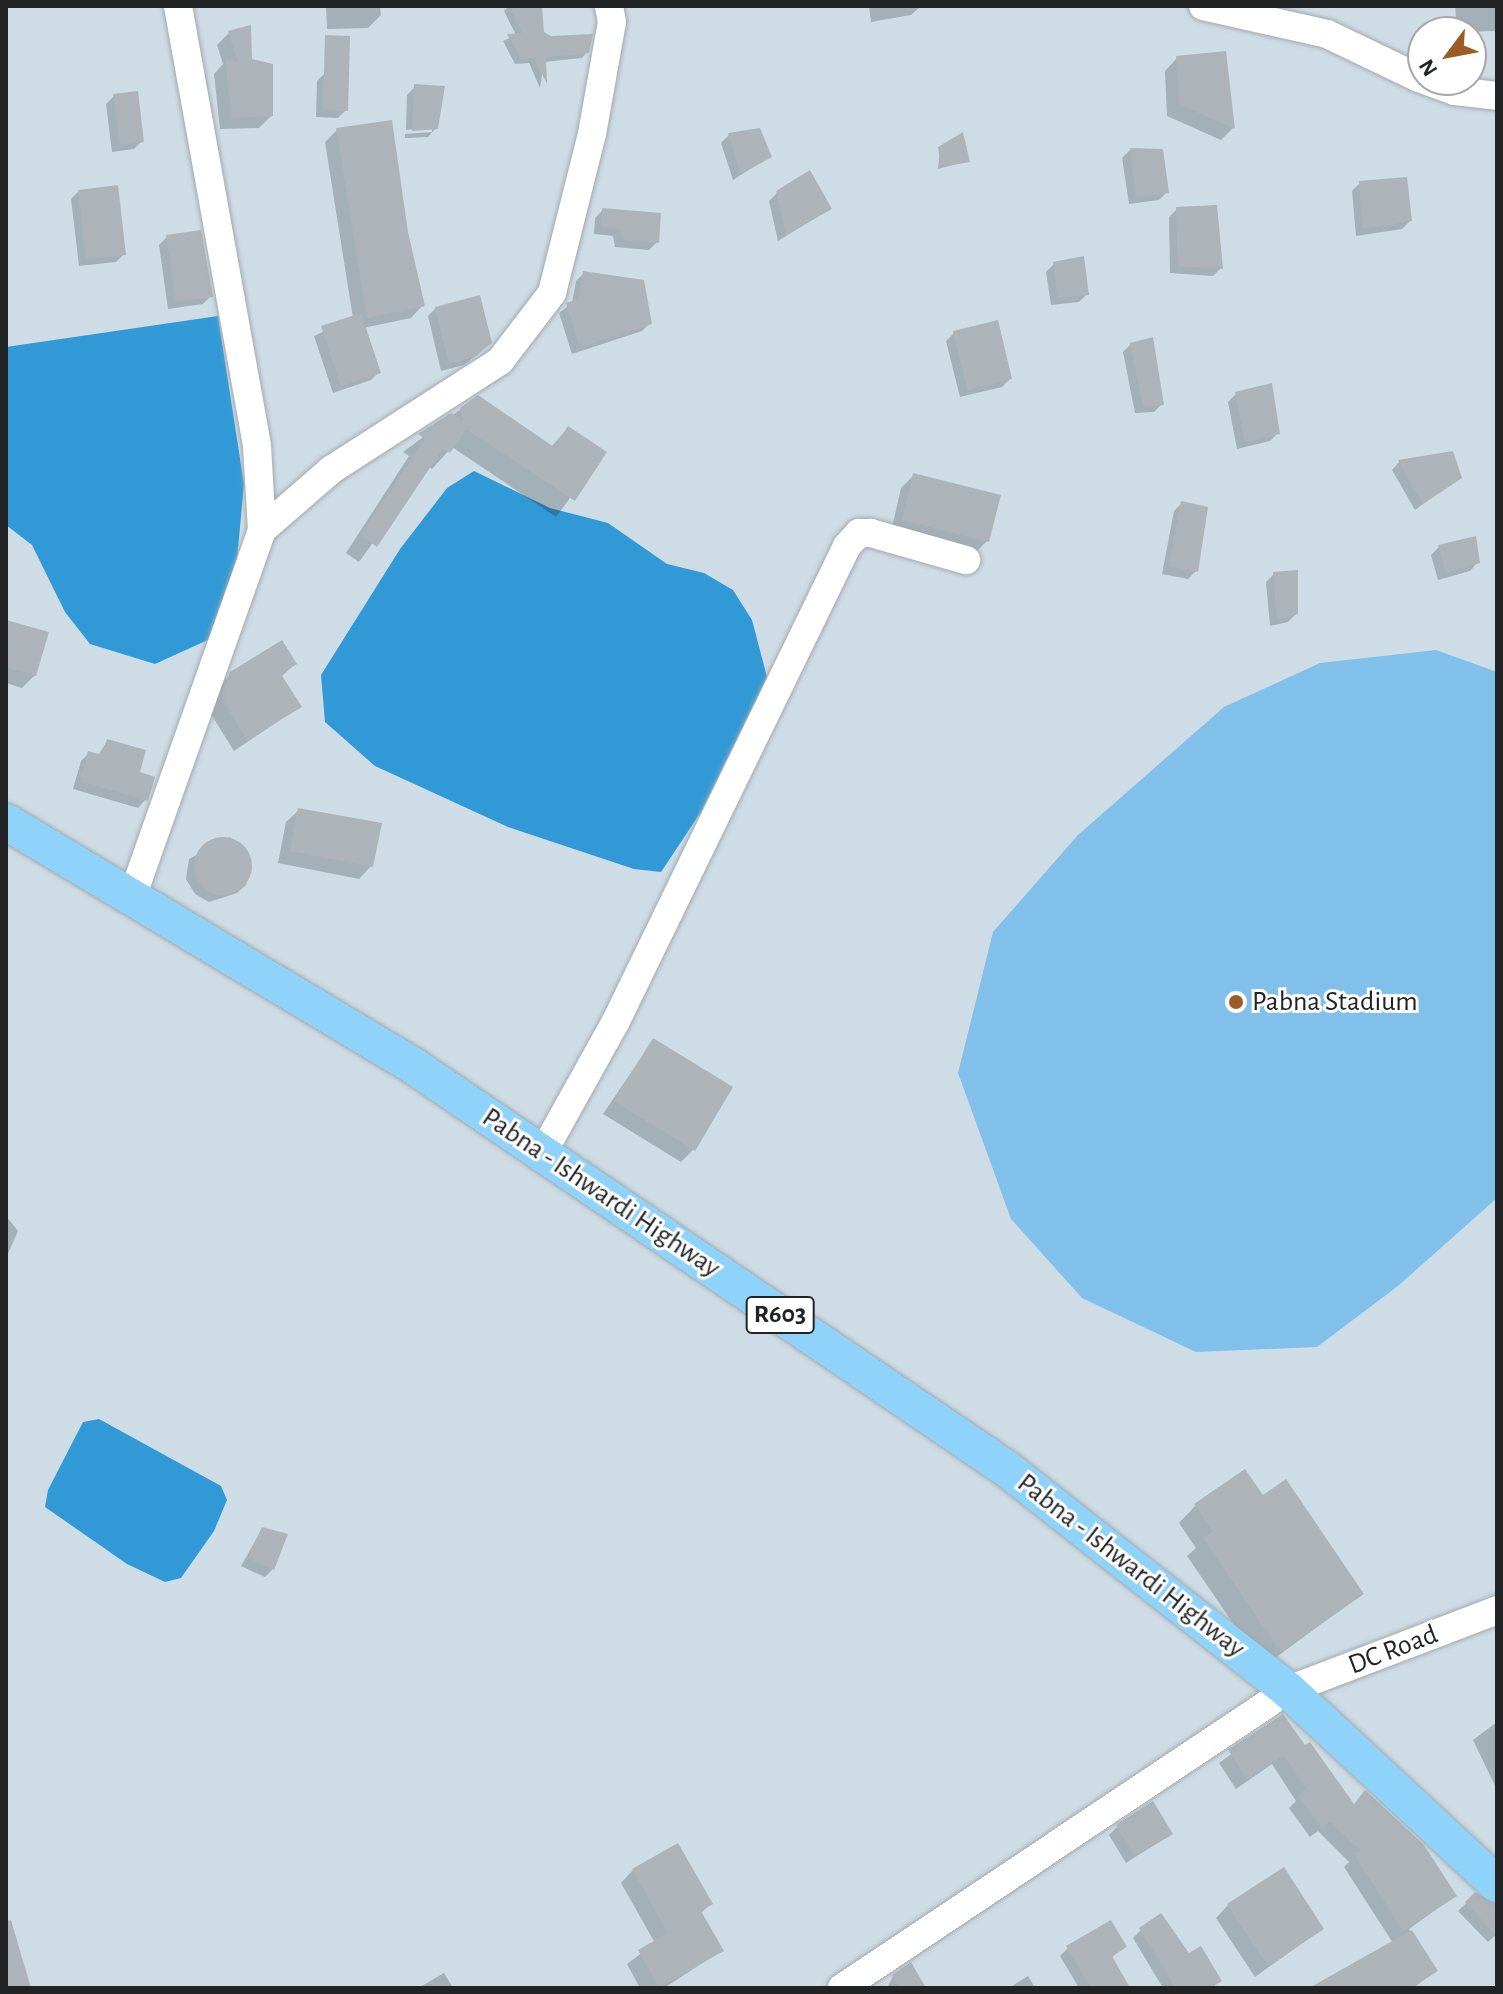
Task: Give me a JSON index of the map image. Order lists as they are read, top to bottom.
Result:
{
  "streets": {
    "main road": ["Pabna - Ishwardi Highway", "R603"],
    "street": ["DC Road"]
  },
  "crossings": [
    ["Pabna - Ishwardi Highway", "DC Road"]
  ],
  "places": ["Pabna Stadium"],
  "north": "bottom left"
}
